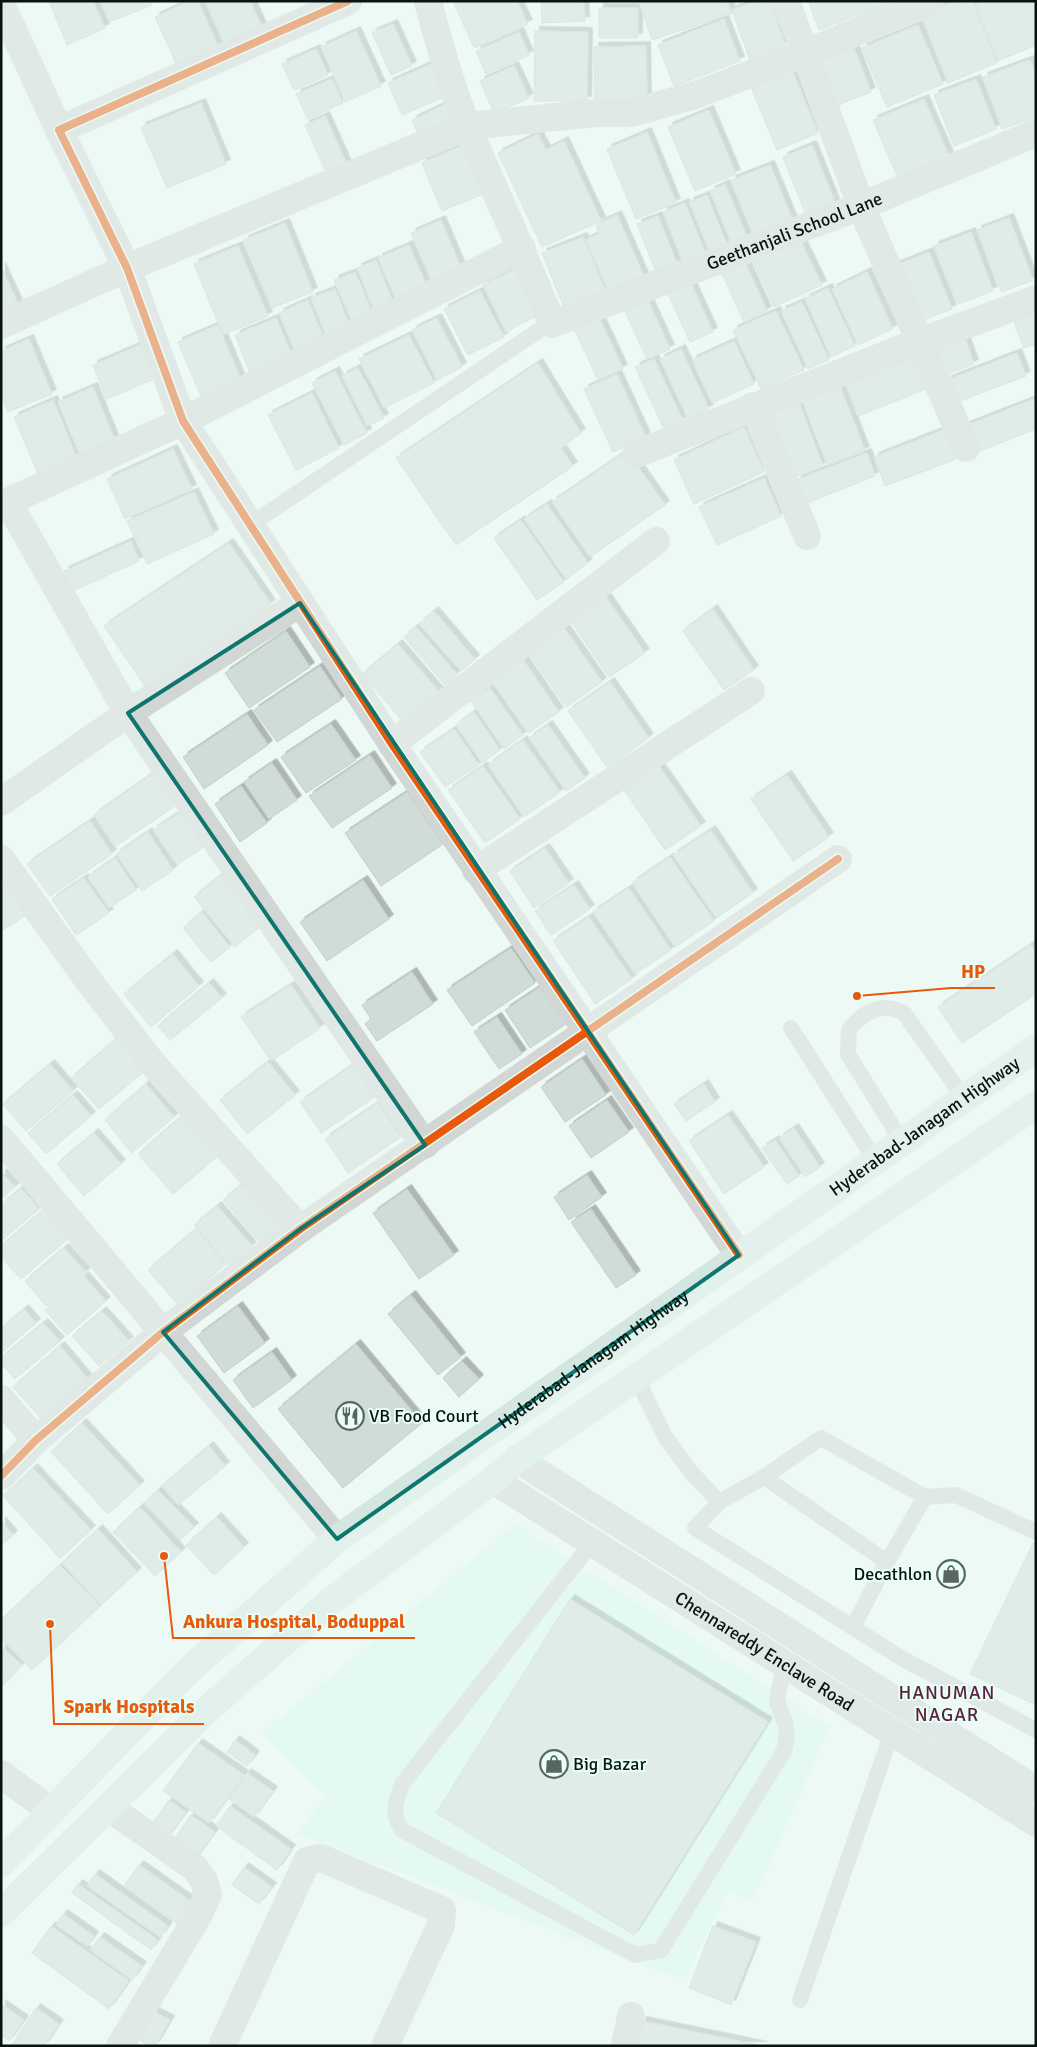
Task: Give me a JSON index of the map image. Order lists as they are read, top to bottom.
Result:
{
  "streets": {
    "highway": ["Hyderabad-Janagam Highway"],
    "street": ["Geethanjali School Lane", "Chennareddy Enclave Road"]
  },
  "districts": ["HANUMAN NAGAR"],
  "places": {
    "other": ["HP", "Ankura Hospital, Boduppal", "Spark Hospitals"],
    "restaurant": ["VB Food Court"],
    "shop": ["Decathlon", "Big Bazar"]
  }
}
